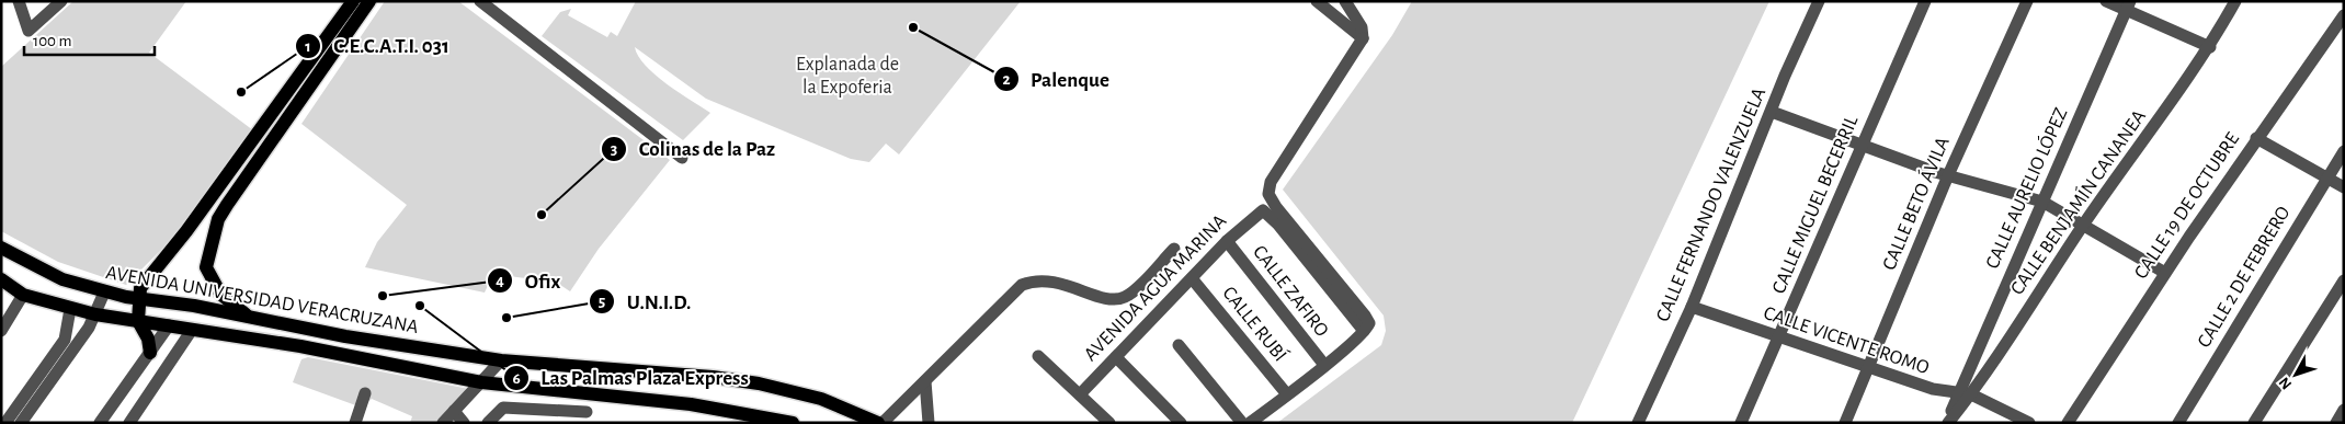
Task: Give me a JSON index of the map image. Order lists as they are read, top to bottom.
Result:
{
  "streets": {
    "main road": ["AVENIDA UNIVERSIDAD VERACRUZANA"],
    "street": [
      "CALLE AURELIO LÓPEZ",
      "CALLE BENJAMÍN CANANEA",
      "CALLE BETO ÁVILA",
      "CALLE FERNANDO VALENZUELA",
      "CALLE MIGUEL BECERRIL",
      "CALLE 19 DE OCTUBRE",
      "CALLE 2 DE FEBRERO",
      "AVENIDA AGUA MARINA",
      "CALLE ZAFIRO",
      "CALLE RUBÍ",
      "CALLE VICENTE ROMO"
    ]
  },
  "crossings": [
    ["CALLE AURELIO LÓPEZ", "CALLE BENJAMÍN CANANEA"],
    ["CALLE AURELIO LÓPEZ", "CALLE VICENTE ROMO"],
    ["CALLE BENJAMÍN CANANEA", "CALLE VICENTE ROMO"],
    ["CALLE BETO ÁVILA", "CALLE VICENTE ROMO"],
    ["CALLE FERNANDO VALENZUELA", "CALLE VICENTE ROMO"],
    ["CALLE MIGUEL BECERRIL", "CALLE VICENTE ROMO"],
    ["AVENIDA AGUA MARINA", "CALLE ZAFIRO"],
    ["AVENIDA AGUA MARINA", "CALLE RUBÍ"]
  ],
  "parks": ["Explanada de la Expoferia"],
  "places": [
    "Palenque",
    "C.E.C.A.T.I. 031",
    "Colinas de la Paz",
    "Ofix",
    "Las Palmas Plaza Express",
    "U.N.I.D."
  ],
  "scale_bar": "100 m",
  "north": "bottom left"
}
